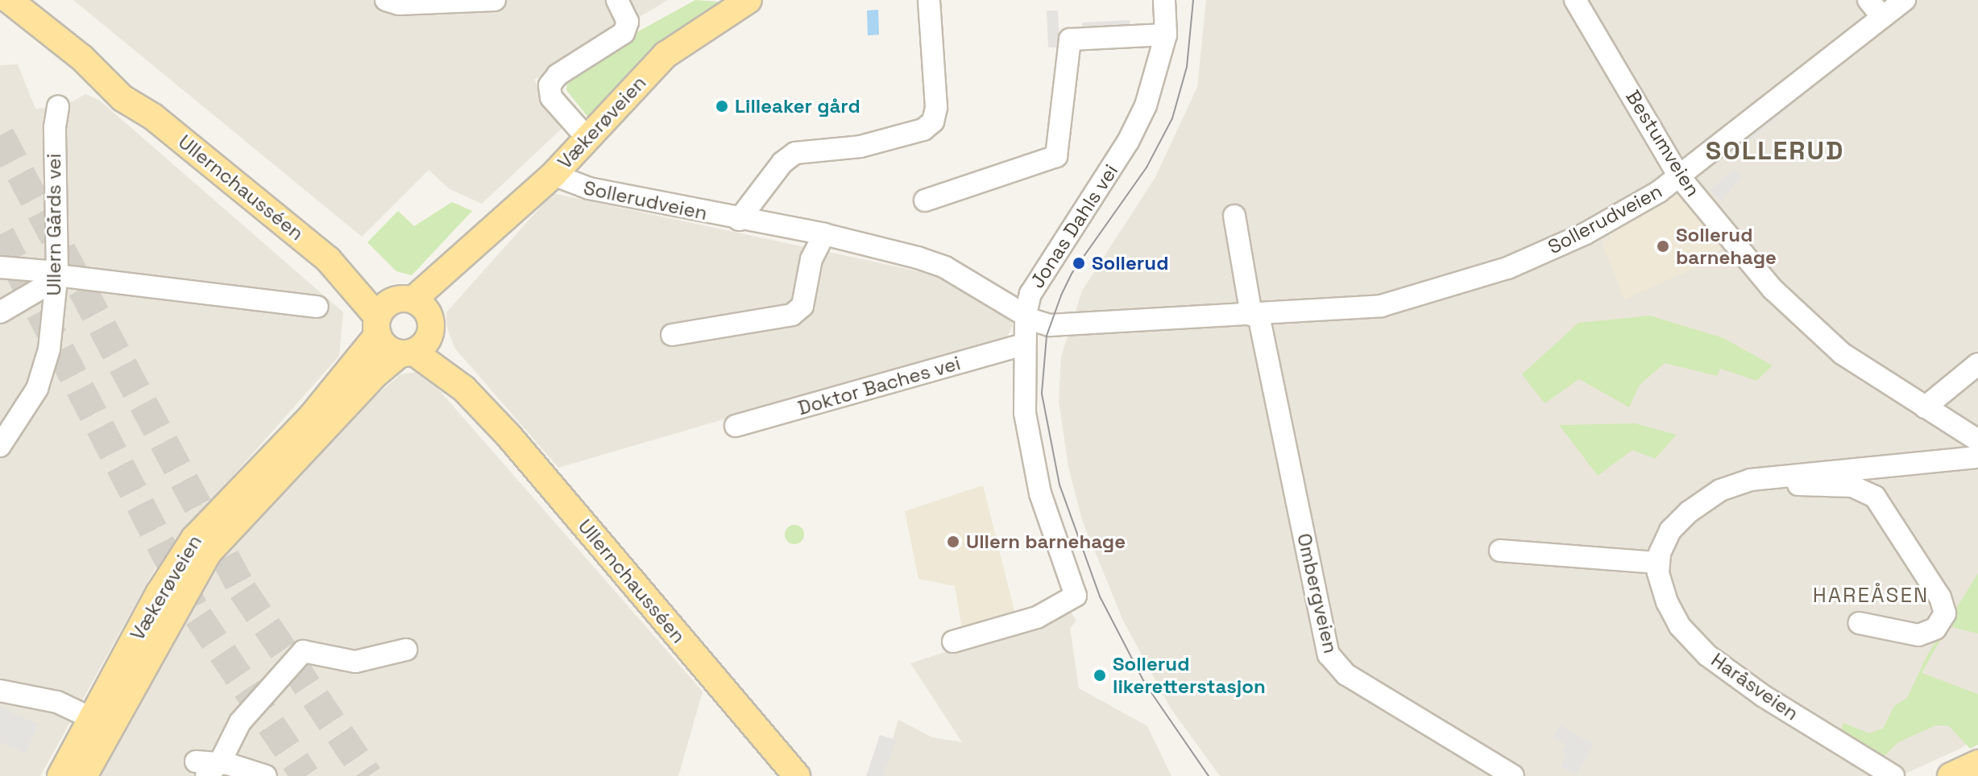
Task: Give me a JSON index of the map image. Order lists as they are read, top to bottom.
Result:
{
  "streets": {
    "main road": ["Vækerøveien", "Ullernchausséen"],
    "street": [
      "Bestumveien",
      "Sollerudveien",
      "Ullern Gårds vei",
      "Jonas Dahls vei",
      "Doktor Baches vei",
      "Ombergveien",
      "Haråsveien"
    ]
  },
  "crossings": [
    ["Vækerøveien", "Ullernchausséen"],
    ["Vækerøveien", "Sollerudveien"],
    ["Bestumveien", "Sollerudveien"],
    ["Sollerudveien", "Jonas Dahls vei"],
    ["Sollerudveien", "Ombergveien"],
    ["Jonas Dahls vei", "Doktor Baches vei"]
  ],
  "districts": ["SOLLERUD", "HAREÅSEN"],
  "places": [
    "Lilleaker gård",
    "Sollerud barnehage",
    "Sollerud",
    "Ullern barnehage",
    "Sollerud likeretterstasjon"
  ]
}
